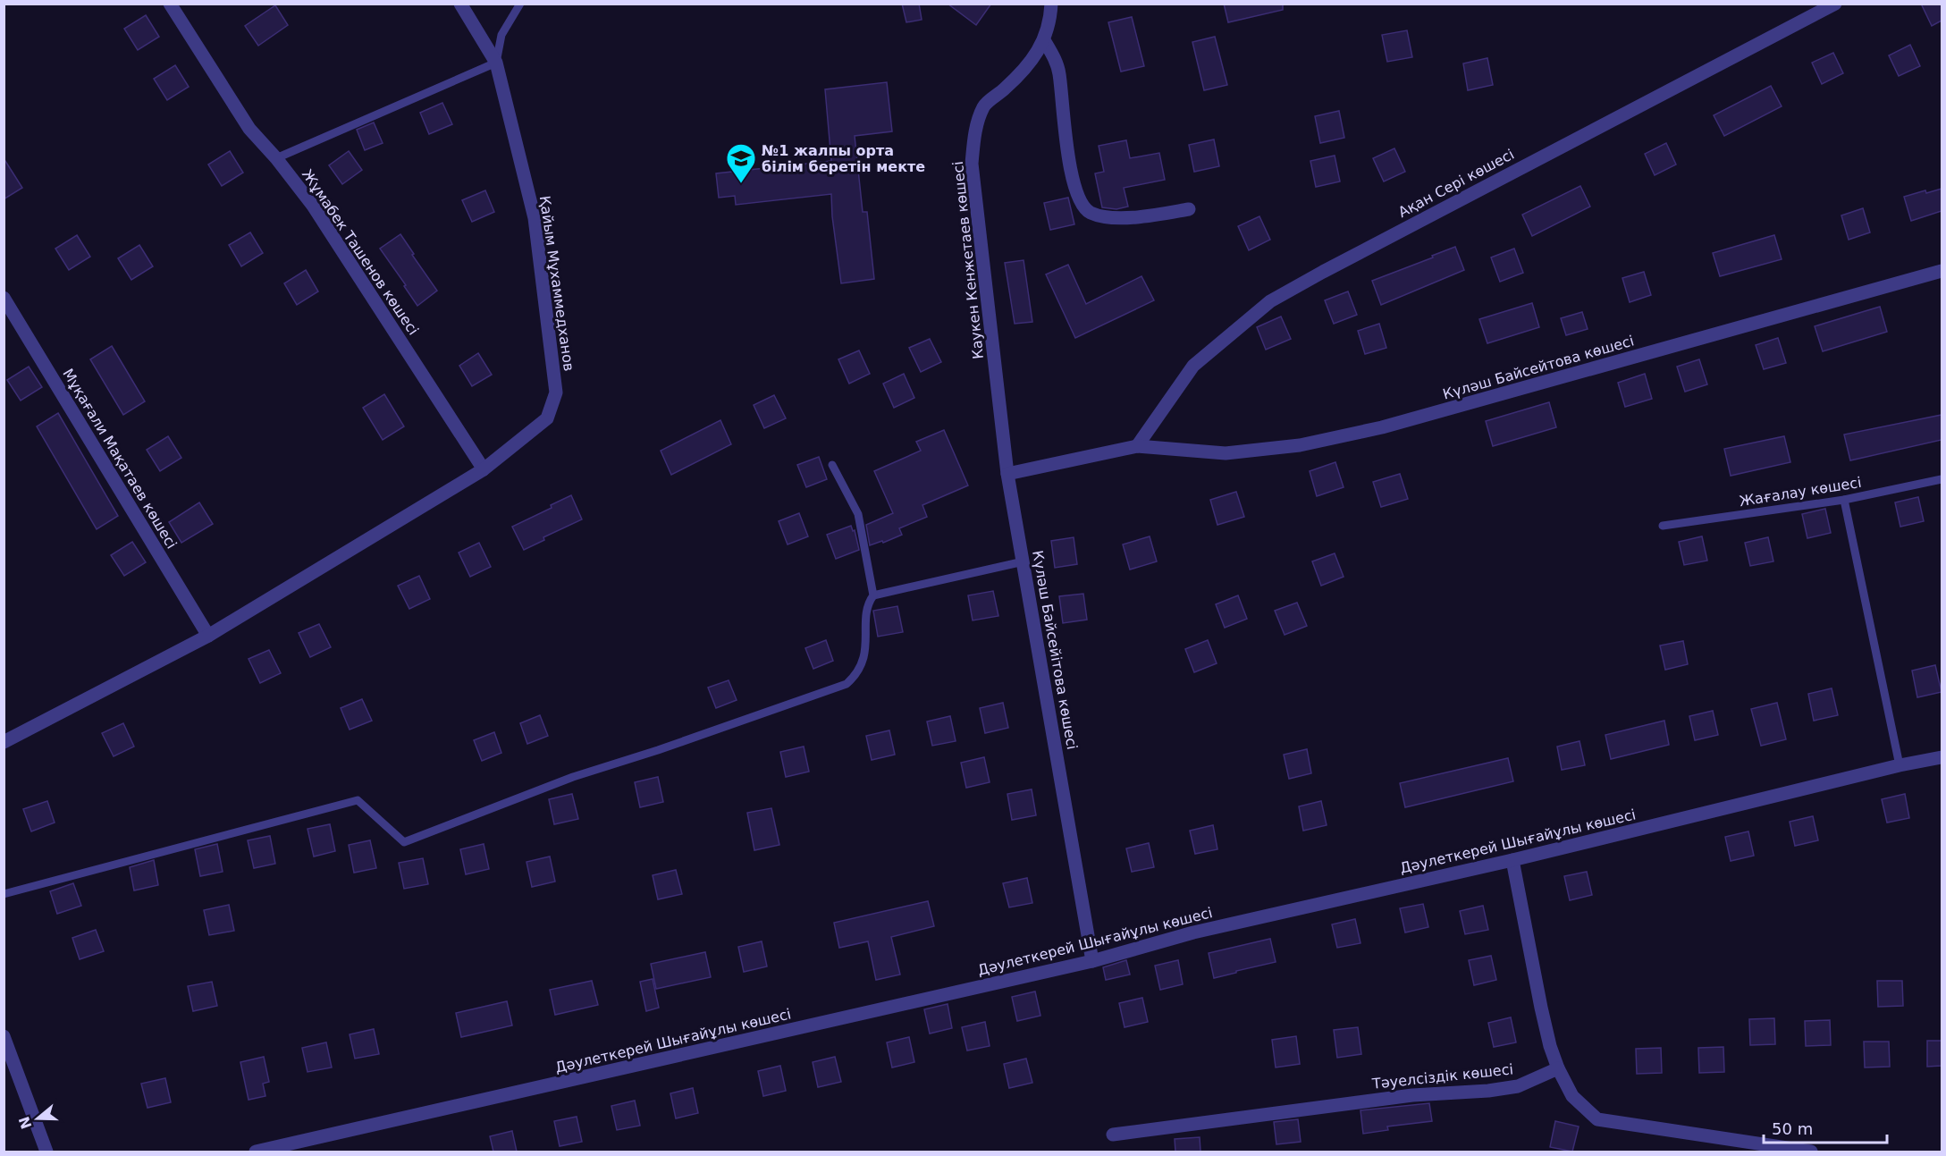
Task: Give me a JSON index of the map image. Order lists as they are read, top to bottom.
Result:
{
  "streets": {
    "street": [
      "Ақан Сері көшесі",
      "Жұмабек Ташенов көшесі",
      "Каукен Кенжетаев көшесі",
      "Қайым Мұхаммедханов",
      "Күләш Байсейтова көшесі",
      "Мұқағали Мақатаев көшесі",
      "Күләш Байсейітова көшесі",
      "Дәулеткерей Шығайұлы көшесі",
      "Тәуелсіздік көшесі"
    ],
    "lane": ["Жағалау көшесі"]
  },
  "crossings": [
    ["Ақан Сері көшесі", "Күләш Байсейтова көшесі"],
    ["Жұмабек Ташенов көшесі", "Қайым Мұхаммедханов"],
    ["Каукен Кенжетаев көшесі", "Күләш Байсейітова көшесі"],
    ["Күләш Байсейітова көшесі", "Дәулеткерей Шығайұлы көшесі"]
  ],
  "places": {
    "school or university": ["№1 жалпы орта білім беретін мекте"]
  },
  "scale_bar": "50 m",
  "north": "left"
}
